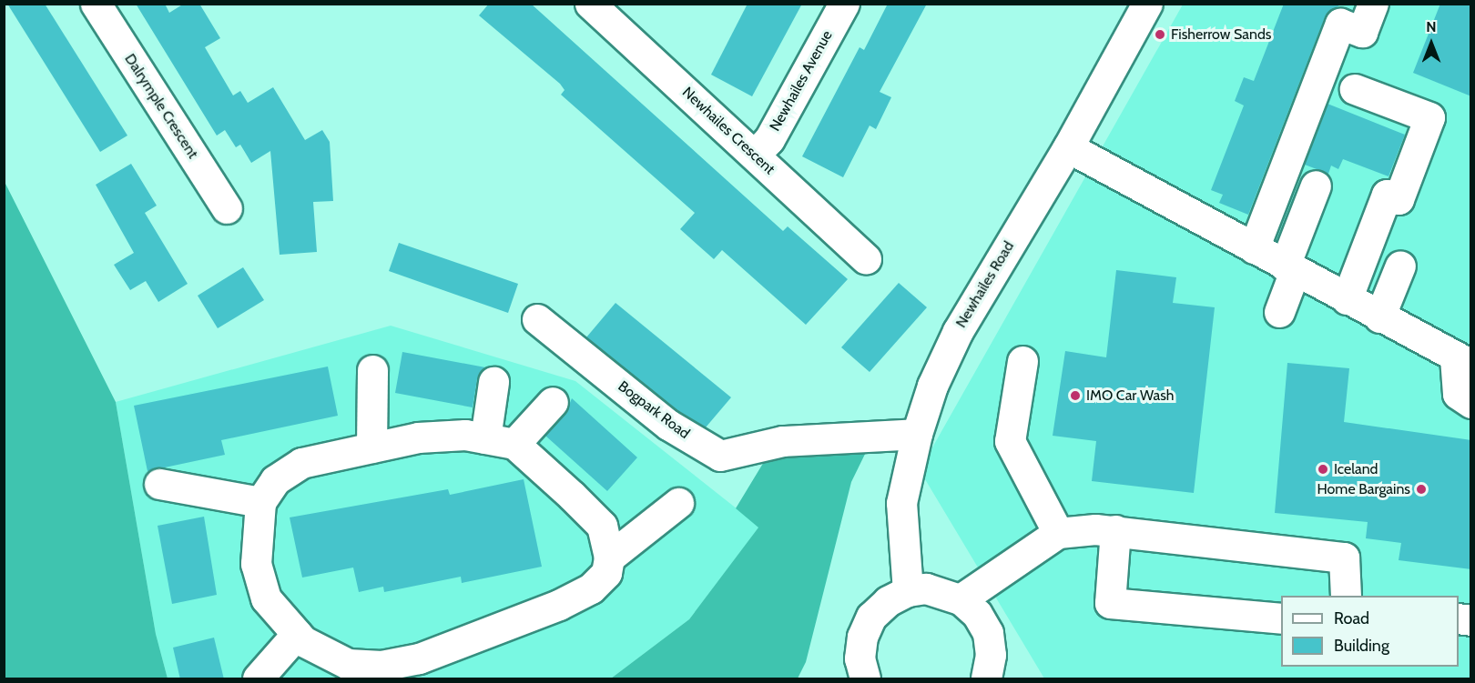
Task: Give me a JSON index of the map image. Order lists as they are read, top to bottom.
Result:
{
  "streets": {
    "street": [
      "Newhailes Avenue",
      "Dalrymple Crescent",
      "Newhailes Crescent",
      "Newhailes Road",
      "Bogpark Road"
    ]
  },
  "crossings": [
    ["Newhailes Avenue", "Newhailes Crescent"],
    ["Newhailes Road", "Bogpark Road"]
  ],
  "places": [
    "Fisherrow Sands",
    "IMO Car Wash",
    "Iceland",
    "Home Bargains"
  ],
  "legend": ["Road", "Building"],
  "north": "top"
}
